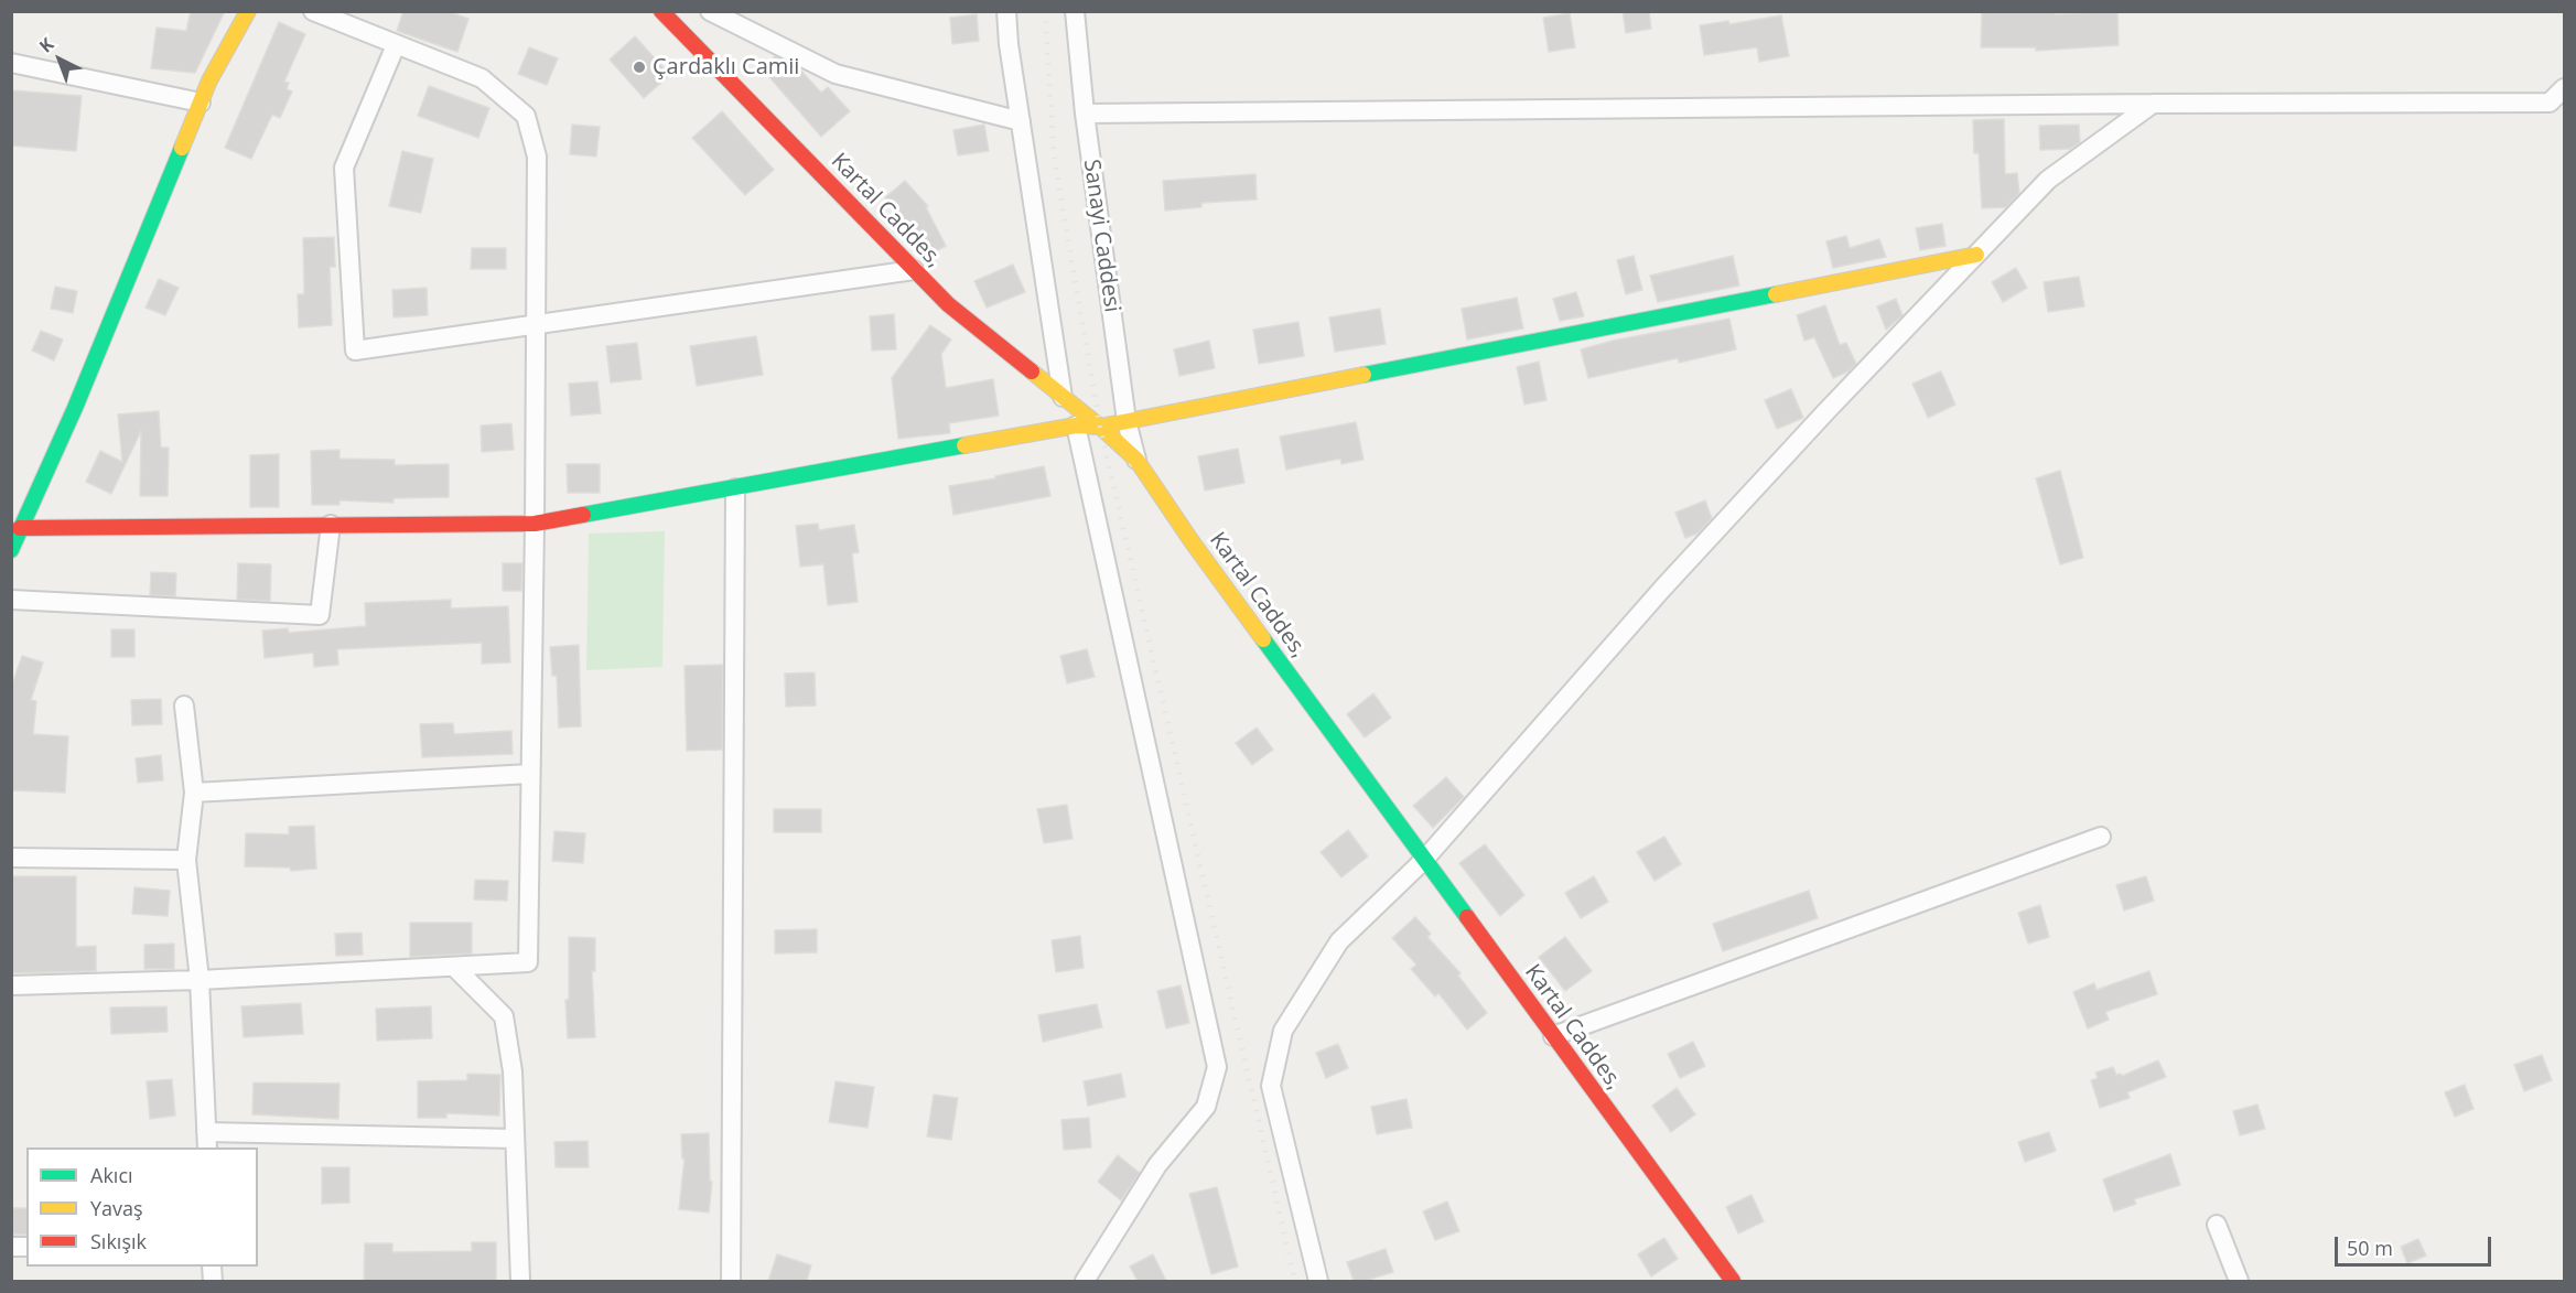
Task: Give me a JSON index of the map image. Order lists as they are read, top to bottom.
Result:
{
  "streets": {
    "street": ["Kartal Caddes,", "Sanayi Caddesi"]
  },
  "crossings": [
    ["Kartal Caddes,", "Sanayi Caddesi"]
  ],
  "places": ["Çardaklı Camii"],
  "legend": ["Akıcı", "Yavaş", "Sıkışık"],
  "scale_bar": "50 m",
  "north": "top left"
}
